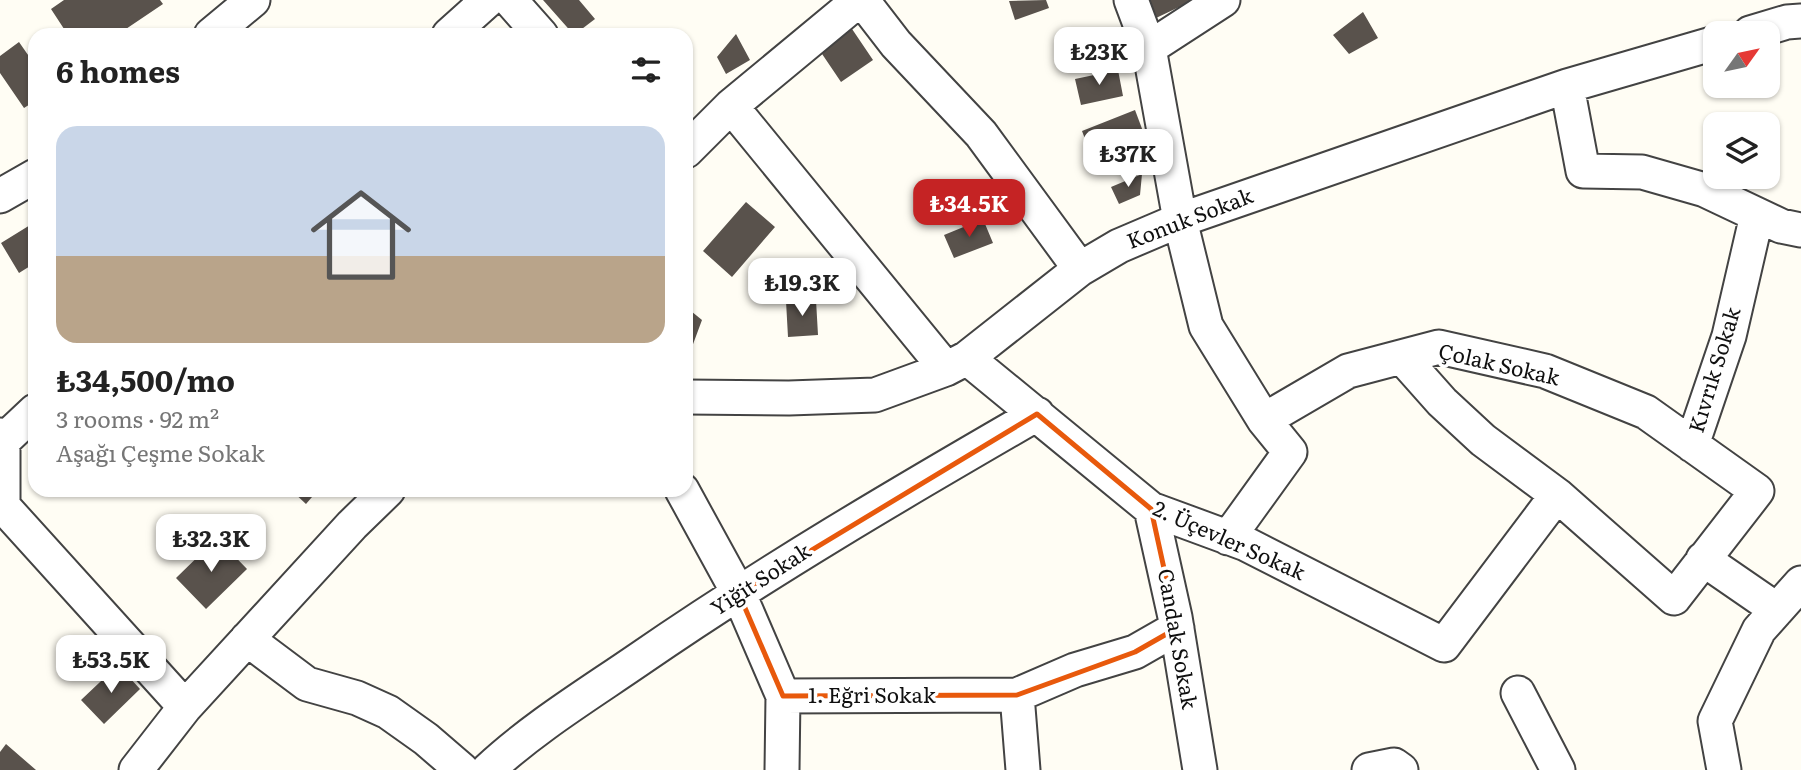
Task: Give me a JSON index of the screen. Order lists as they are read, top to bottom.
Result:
{
  "streets": {
    "street": [
      "Konuk Sokak",
      "Çolak Sokak",
      "Kıvrık Sokak",
      "2. Üçevler Sokak",
      "Yiğit Sokak",
      "Candak Sokak",
      "1. Eğri Sokak"
    ]
  },
  "crossings": [
    ["Konuk Sokak", "2. Üçevler Sokak"],
    ["Çolak Sokak", "Kıvrık Sokak"],
    ["Kıvrık Sokak", "2. Üçevler Sokak"],
    ["2. Üçevler Sokak", "Yiğit Sokak"],
    ["2. Üçevler Sokak", "Candak Sokak"],
    ["Yiğit Sokak", "1. Eğri Sokak"],
    ["Candak Sokak", "1. Eğri Sokak"]
  ],
  "north": "top right",
  "page": {
    "price": [
      "₺23K",
      "₺37K",
      "₺34.5K",
      "₺19.3K",
      "₺32.3K",
      "₺53.5K"
    ],
    "heading": "6 homes",
    "list": [
      {
        "name": "₺34,500/mo",
        "note": "3 rooms · 92 m² · Aşağı Çeşme Sokak"
      }
    ]
  }
}
